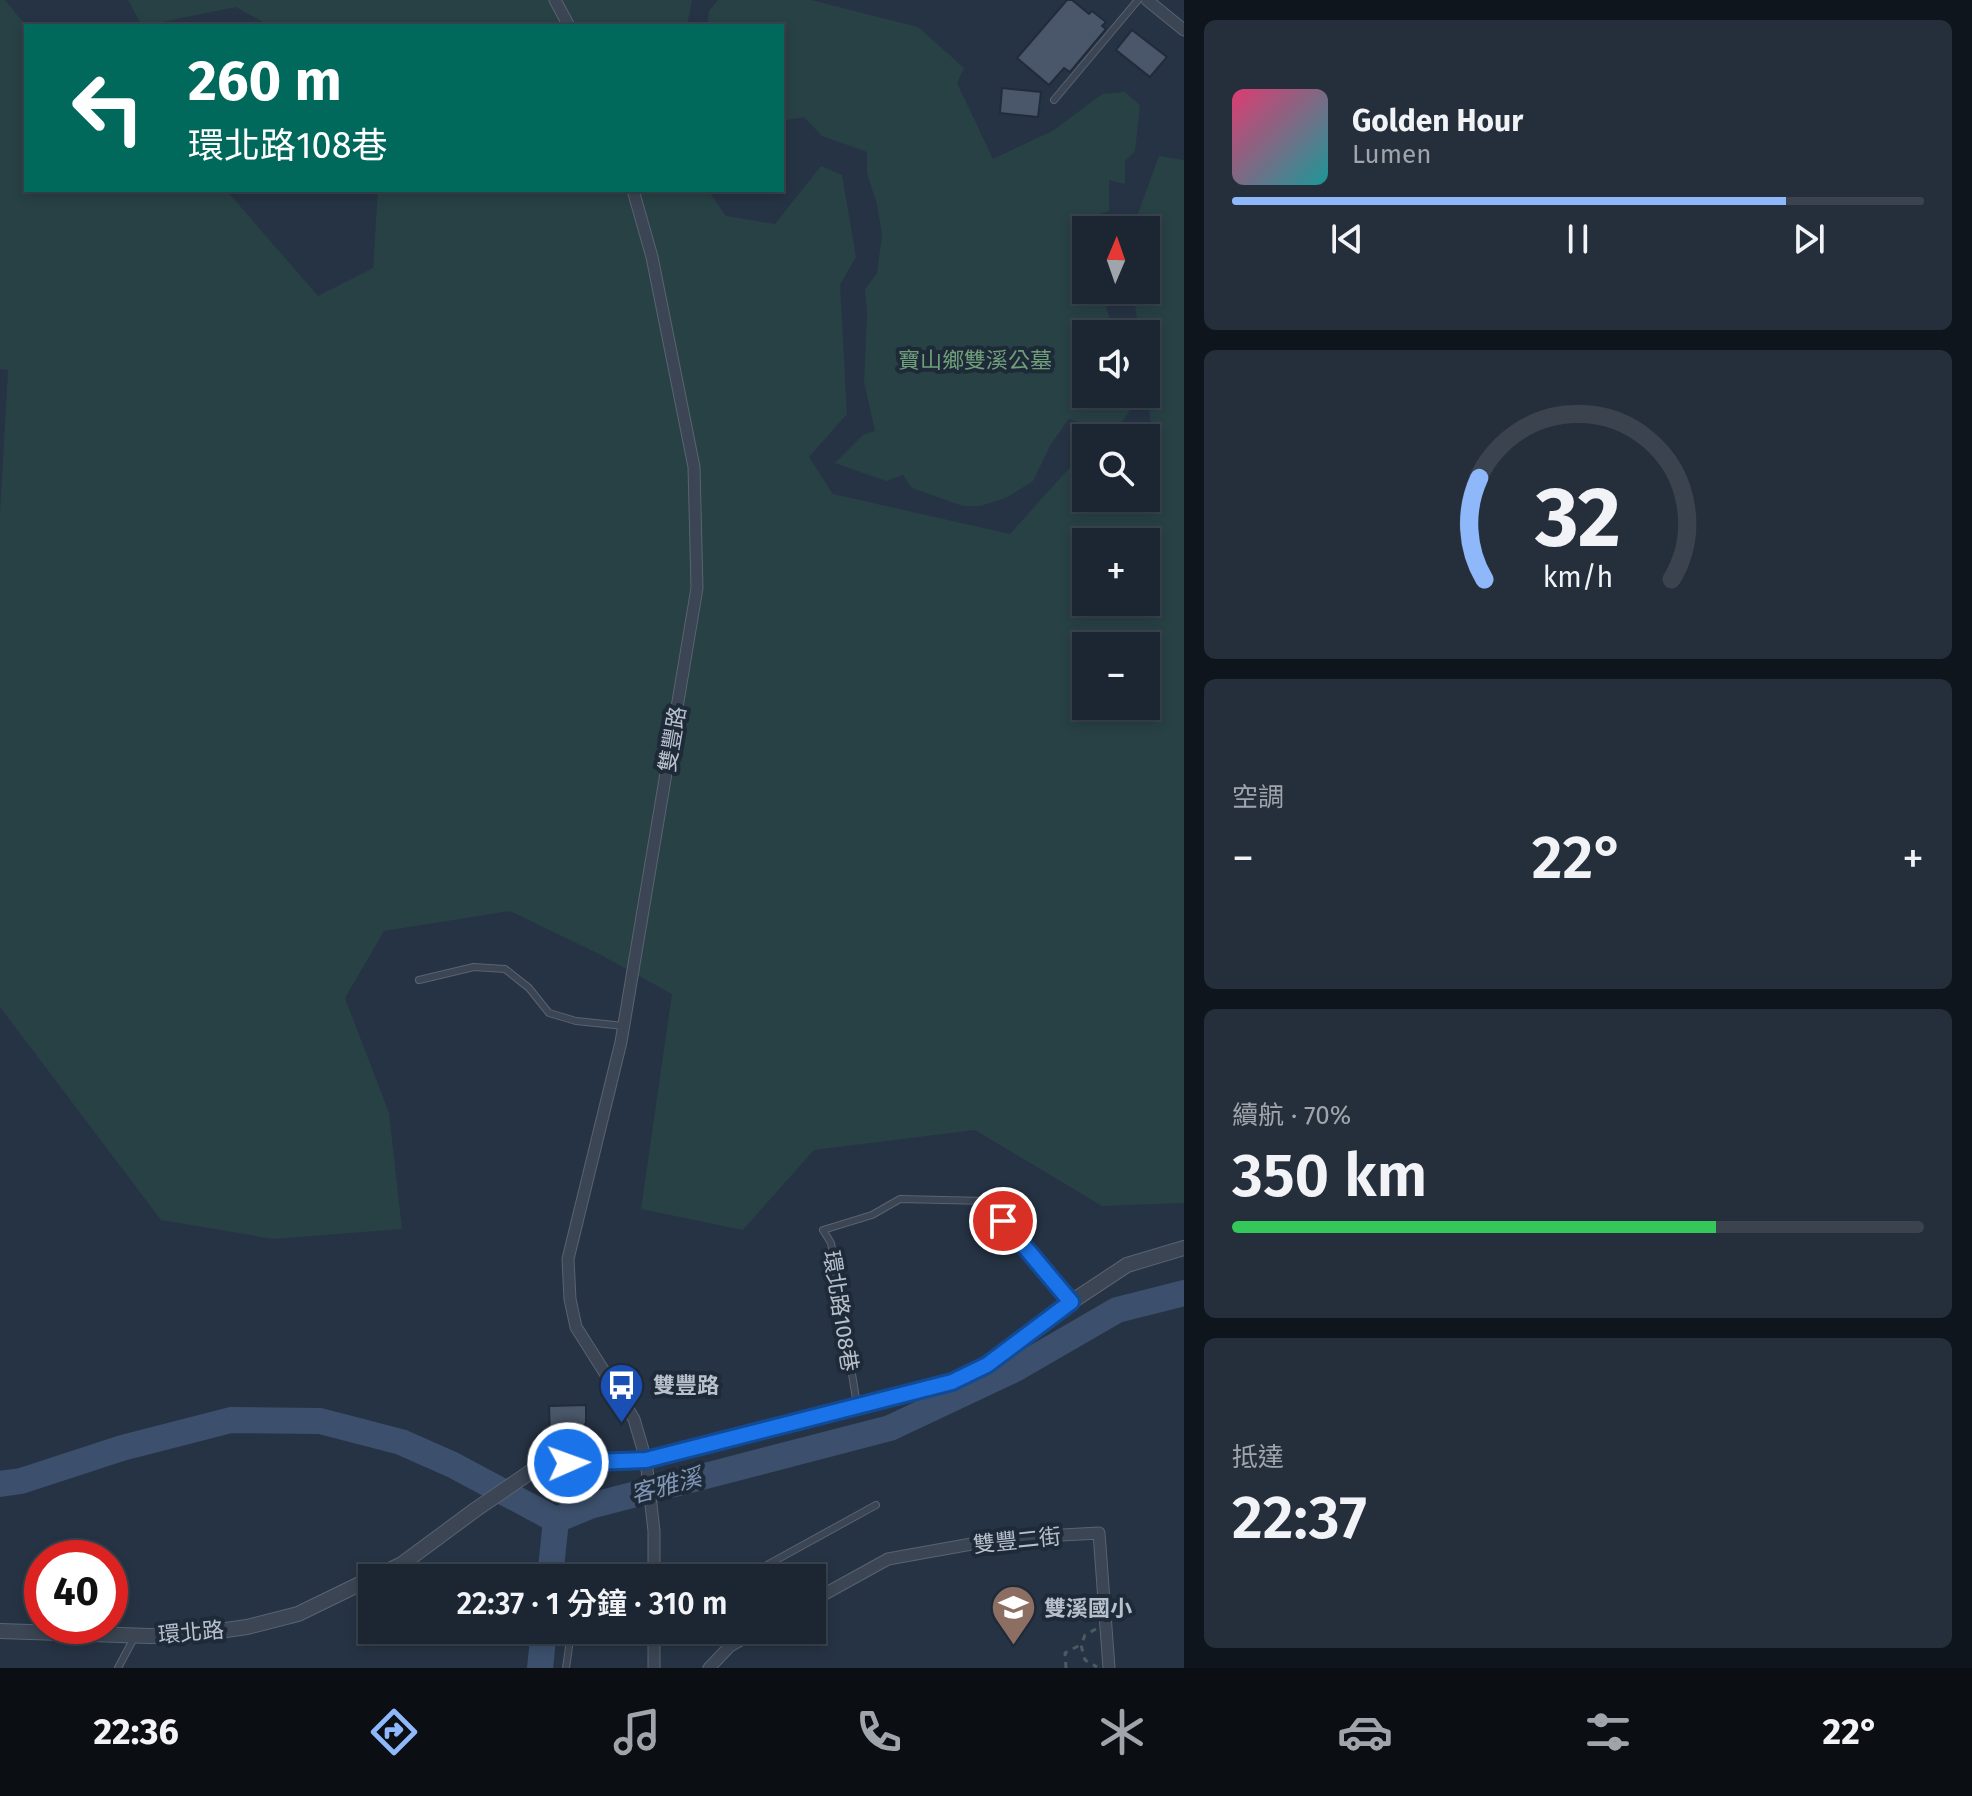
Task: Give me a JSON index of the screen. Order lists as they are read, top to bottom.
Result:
{
  "streets": {
    "street": ["雙豐路", "雙豐二街", "環北路"],
    "lane": ["環北路108巷"]
  },
  "crossings": [
    ["雙豐路", "環北路"]
  ],
  "water": ["客雅溪"],
  "parks": ["寶山鄉雙溪公墓"],
  "places": {
    "bus stop": ["雙豐路"],
    "school or university": ["雙溪國小"]
  },
  "north": "top",
  "page": {
    "turn": ["260 m", "環北路108巷"],
    "song": ["Golden Hour", "Lumen"],
    "map_buttons": ["+", "−"],
    "tile": [
      "空調",
      ["續航 · 70%", "350 km"],
      ["抵達", "22:37"]
    ],
    "heat": ["−", "22°", "+"],
    "limit": "40",
    "trip": "22:37 · 1 分鐘 · 310 m",
    "tabs": ["22:36", "22°"],
    "gauge": ["32", "km/h"]
  }
}
